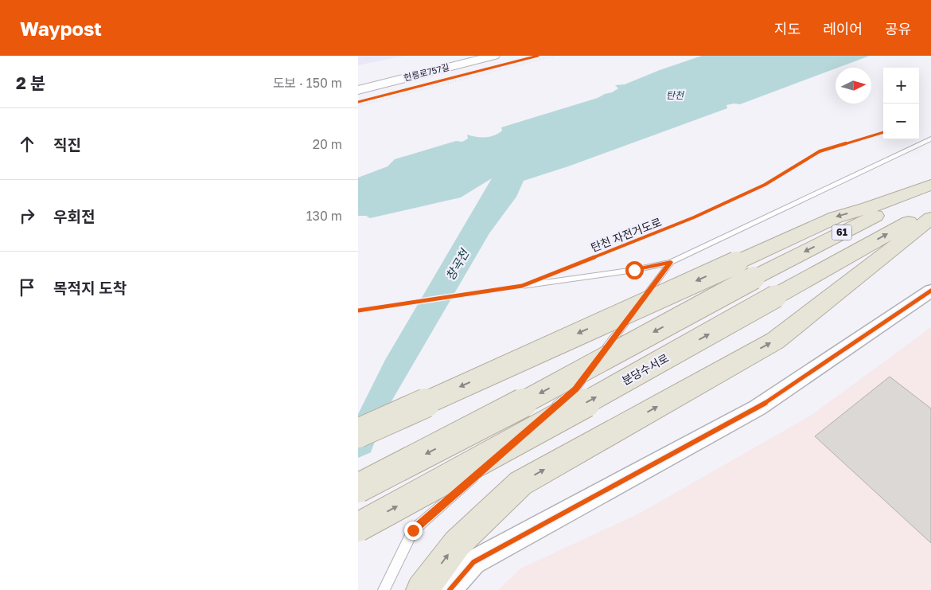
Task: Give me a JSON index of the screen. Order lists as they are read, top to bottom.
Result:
{
  "streets": {
    "highway": ["61", "분당수서로"],
    "main road": ["헌릉로757길"],
    "cycle path": ["탄천 자전거도로"]
  },
  "water": ["탄천", "창곡천"],
  "north": "right",
  "page": {
    "header": "Waypost",
    "nav": ["지도", "레이어", "공유"],
    "heading": ["2 분", "도보 · 150 m"],
    "map_buttons": ["+", "−"],
    "list": [
      ["직진", "20 m"],
      ["우회전", "130 m"],
      "목적지 도착"
    ]
  }
}
